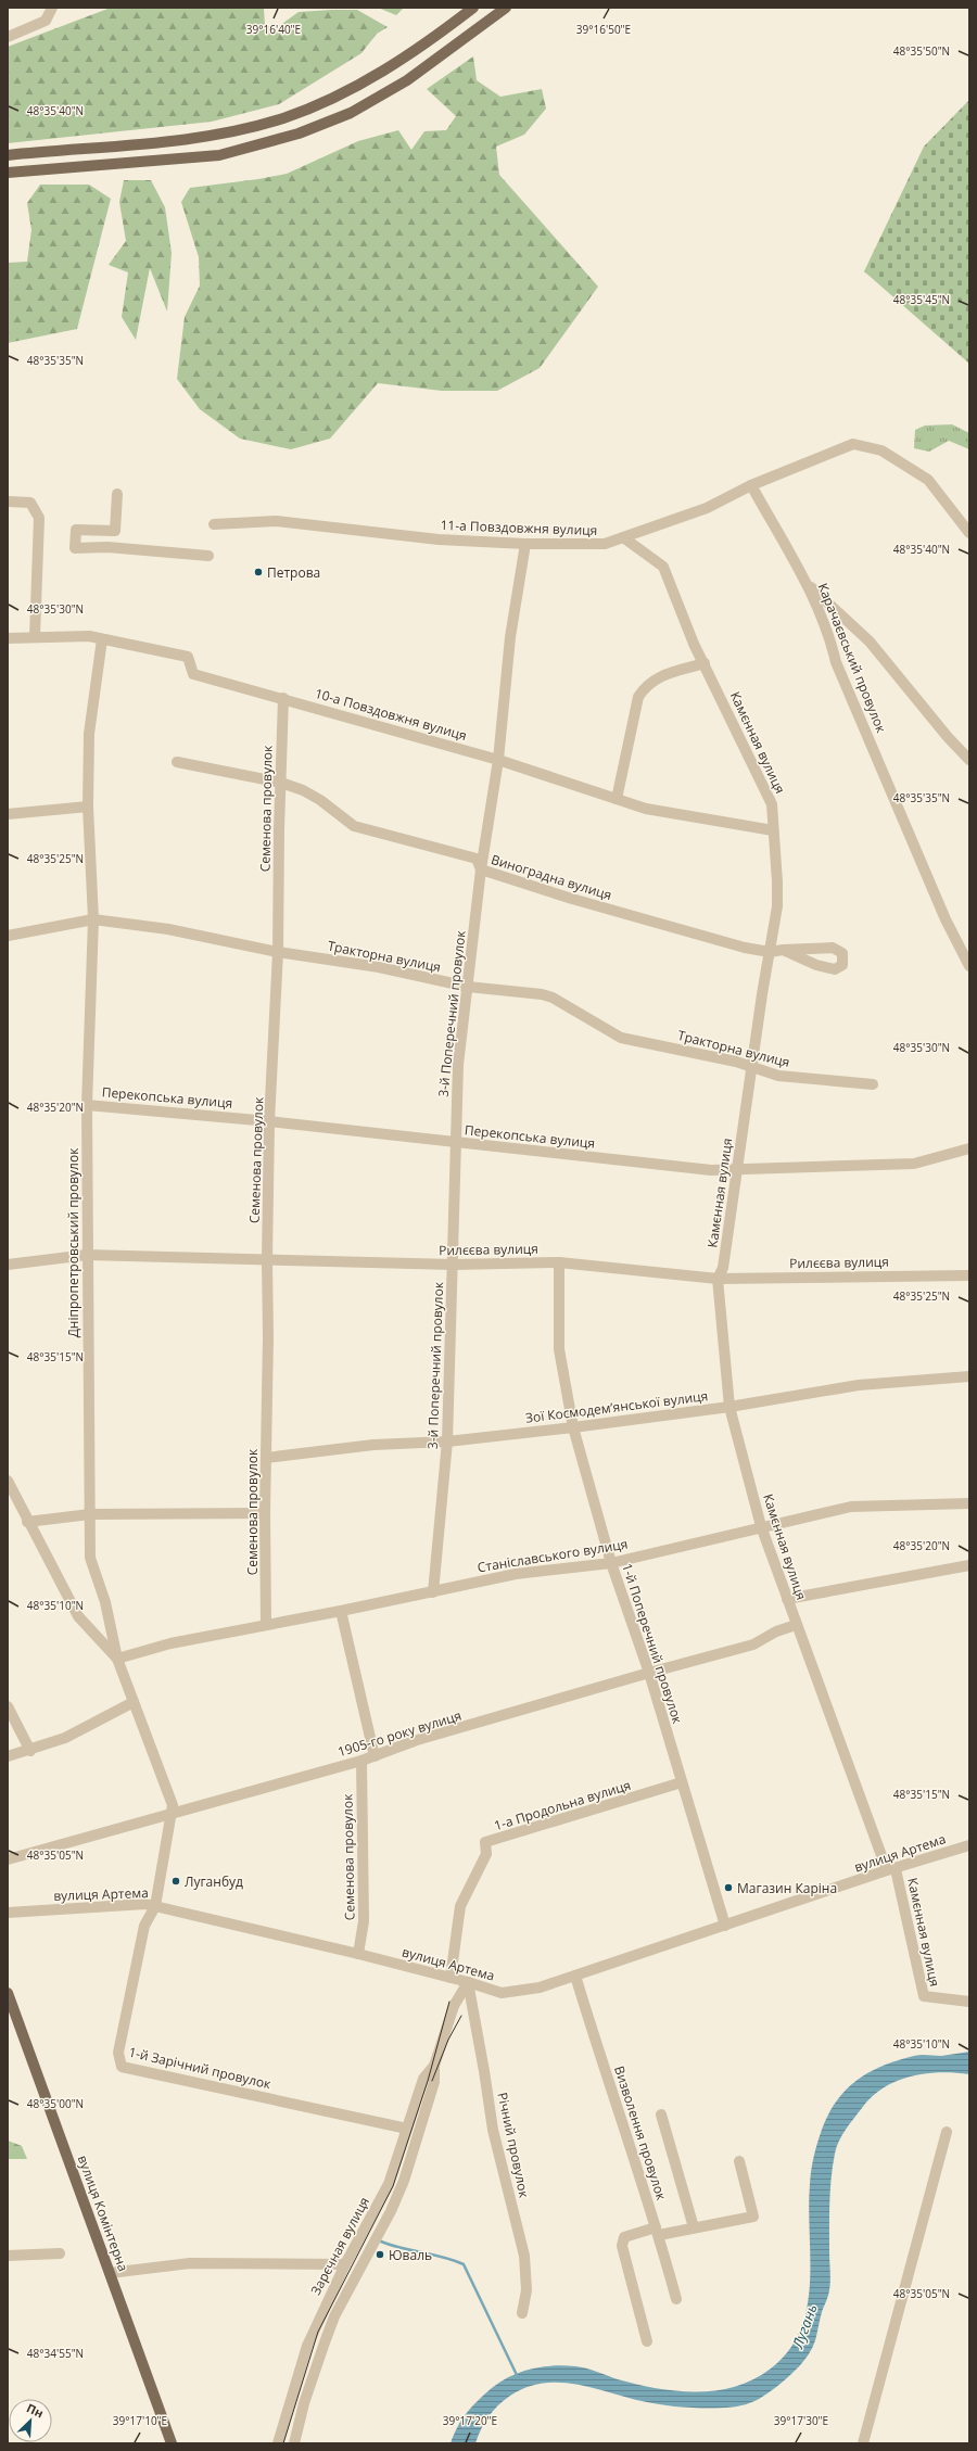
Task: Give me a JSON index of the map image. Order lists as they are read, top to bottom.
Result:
{
  "streets": {
    "main road": ["вулиця Комінтерна"],
    "street": [
      "11-а Повздовжня вулиця",
      "Карачаєвський провулок",
      "10-а Повздовжня вулиця",
      "Камєнная вулиця",
      "Семенова провулок",
      "Виноградна вулиця",
      "Тракторна вулиця",
      "3-й Поперечний провулок",
      "Перекопська вулиця",
      "Дніпропетровський провулок",
      "Рилєєва вулиця",
      "Зої Космодем’янської вулиця",
      "Станіславського вулиця",
      "1-й Поперечний провулок",
      "1905-го року вулиця",
      "1-а Продольна вулиця",
      "вулиця Артема",
      "1-й Зарічний провулок",
      "Визволення провулок",
      "Річний провулок",
      "Зарєчная вулиця"
    ]
  },
  "crossings": [
    ["11-а Повздовжня вулиця", "Карачаєвський провулок"],
    ["11-а Повздовжня вулиця", "Камєнная вулиця"],
    ["11-а Повздовжня вулиця", "3-й Поперечний провулок"],
    ["10-а Повздовжня вулиця", "Камєнная вулиця"],
    ["10-а Повздовжня вулиця", "Семенова провулок"],
    ["10-а Повздовжня вулиця", "3-й Поперечний провулок"],
    ["10-а Повздовжня вулиця", "Дніпропетровський провулок"],
    ["Камєнная вулиця", "Виноградна вулиця"],
    ["Камєнная вулиця", "Тракторна вулиця"],
    ["Камєнная вулиця", "Перекопська вулиця"],
    ["Камєнная вулиця", "Рилєєва вулиця"],
    ["Камєнная вулиця", "Зої Космодем’янської вулиця"],
    ["Камєнная вулиця", "Станіславського вулиця"],
    ["Камєнная вулиця", "1905-го року вулиця"],
    ["Камєнная вулиця", "вулиця Артема"],
    ["Семенова провулок", "Виноградна вулиця"],
    ["Семенова провулок", "Тракторна вулиця"],
    ["Семенова провулок", "Перекопська вулиця"],
    ["Семенова провулок", "Рилєєва вулиця"],
    ["Семенова провулок", "Зої Космодем’янської вулиця"],
    ["Семенова провулок", "Станіславського вулиця"],
    ["Семенова провулок", "1905-го року вулиця"],
    ["Семенова провулок", "вулиця Артема"],
    ["Виноградна вулиця", "3-й Поперечний провулок"],
    ["Тракторна вулиця", "3-й Поперечний провулок"],
    ["Тракторна вулиця", "Дніпропетровський провулок"],
    ["3-й Поперечний провулок", "Перекопська вулиця"],
    ["3-й Поперечний провулок", "Рилєєва вулиця"],
    ["3-й Поперечний провулок", "Зої Космодем’янської вулиця"],
    ["3-й Поперечний провулок", "Станіславського вулиця"],
    ["Перекопська вулиця", "Дніпропетровський провулок"],
    ["Дніпропетровський провулок", "Рилєєва вулиця"],
    ["Дніпропетровський провулок", "Станіславського вулиця"],
    ["Рилєєва вулиця", "1-й Поперечний провулок"],
    ["Зої Космодем’янської вулиця", "1-й Поперечний провулок"],
    ["Станіславського вулиця", "1-й Поперечний провулок"],
    ["1-й Поперечний провулок", "1905-го року вулиця"],
    ["1-й Поперечний провулок", "1-а Продольна вулиця"],
    ["1-й Поперечний провулок", "вулиця Артема"],
    ["1-а Продольна вулиця", "вулиця Артема"],
    ["вулиця Артема", "1-й Зарічний провулок"],
    ["вулиця Артема", "Визволення провулок"],
    ["вулиця Артема", "Річний провулок"],
    ["вулиця Артема", "Зарєчная вулиця"],
    ["1-й Зарічний провулок", "Зарєчная вулиця"],
    ["Річний провулок", "Зарєчная вулиця"]
  ],
  "water": ["Лугань"],
  "places": [
    "Петрова",
    "Луганбуд",
    "Магазин Каріна",
    "Юваль"
  ],
  "north": "top right",
  "coordinates": [
    "39°16'40\"E",
    "39°16'50\"E",
    "48°35'50\"N",
    "48°35'40\"N",
    "48°35'45\"N",
    "48°35'35\"N",
    "48°35'30\"N",
    "48°35'25\"N",
    "48°35'20\"N",
    "48°35'15\"N",
    "48°35'10\"N",
    "48°35'05\"N",
    "48°35'00\"N",
    "48°34'55\"N",
    "39°17'10\"E",
    "39°17'20\"E",
    "39°17'30\"E"
  ]
}
